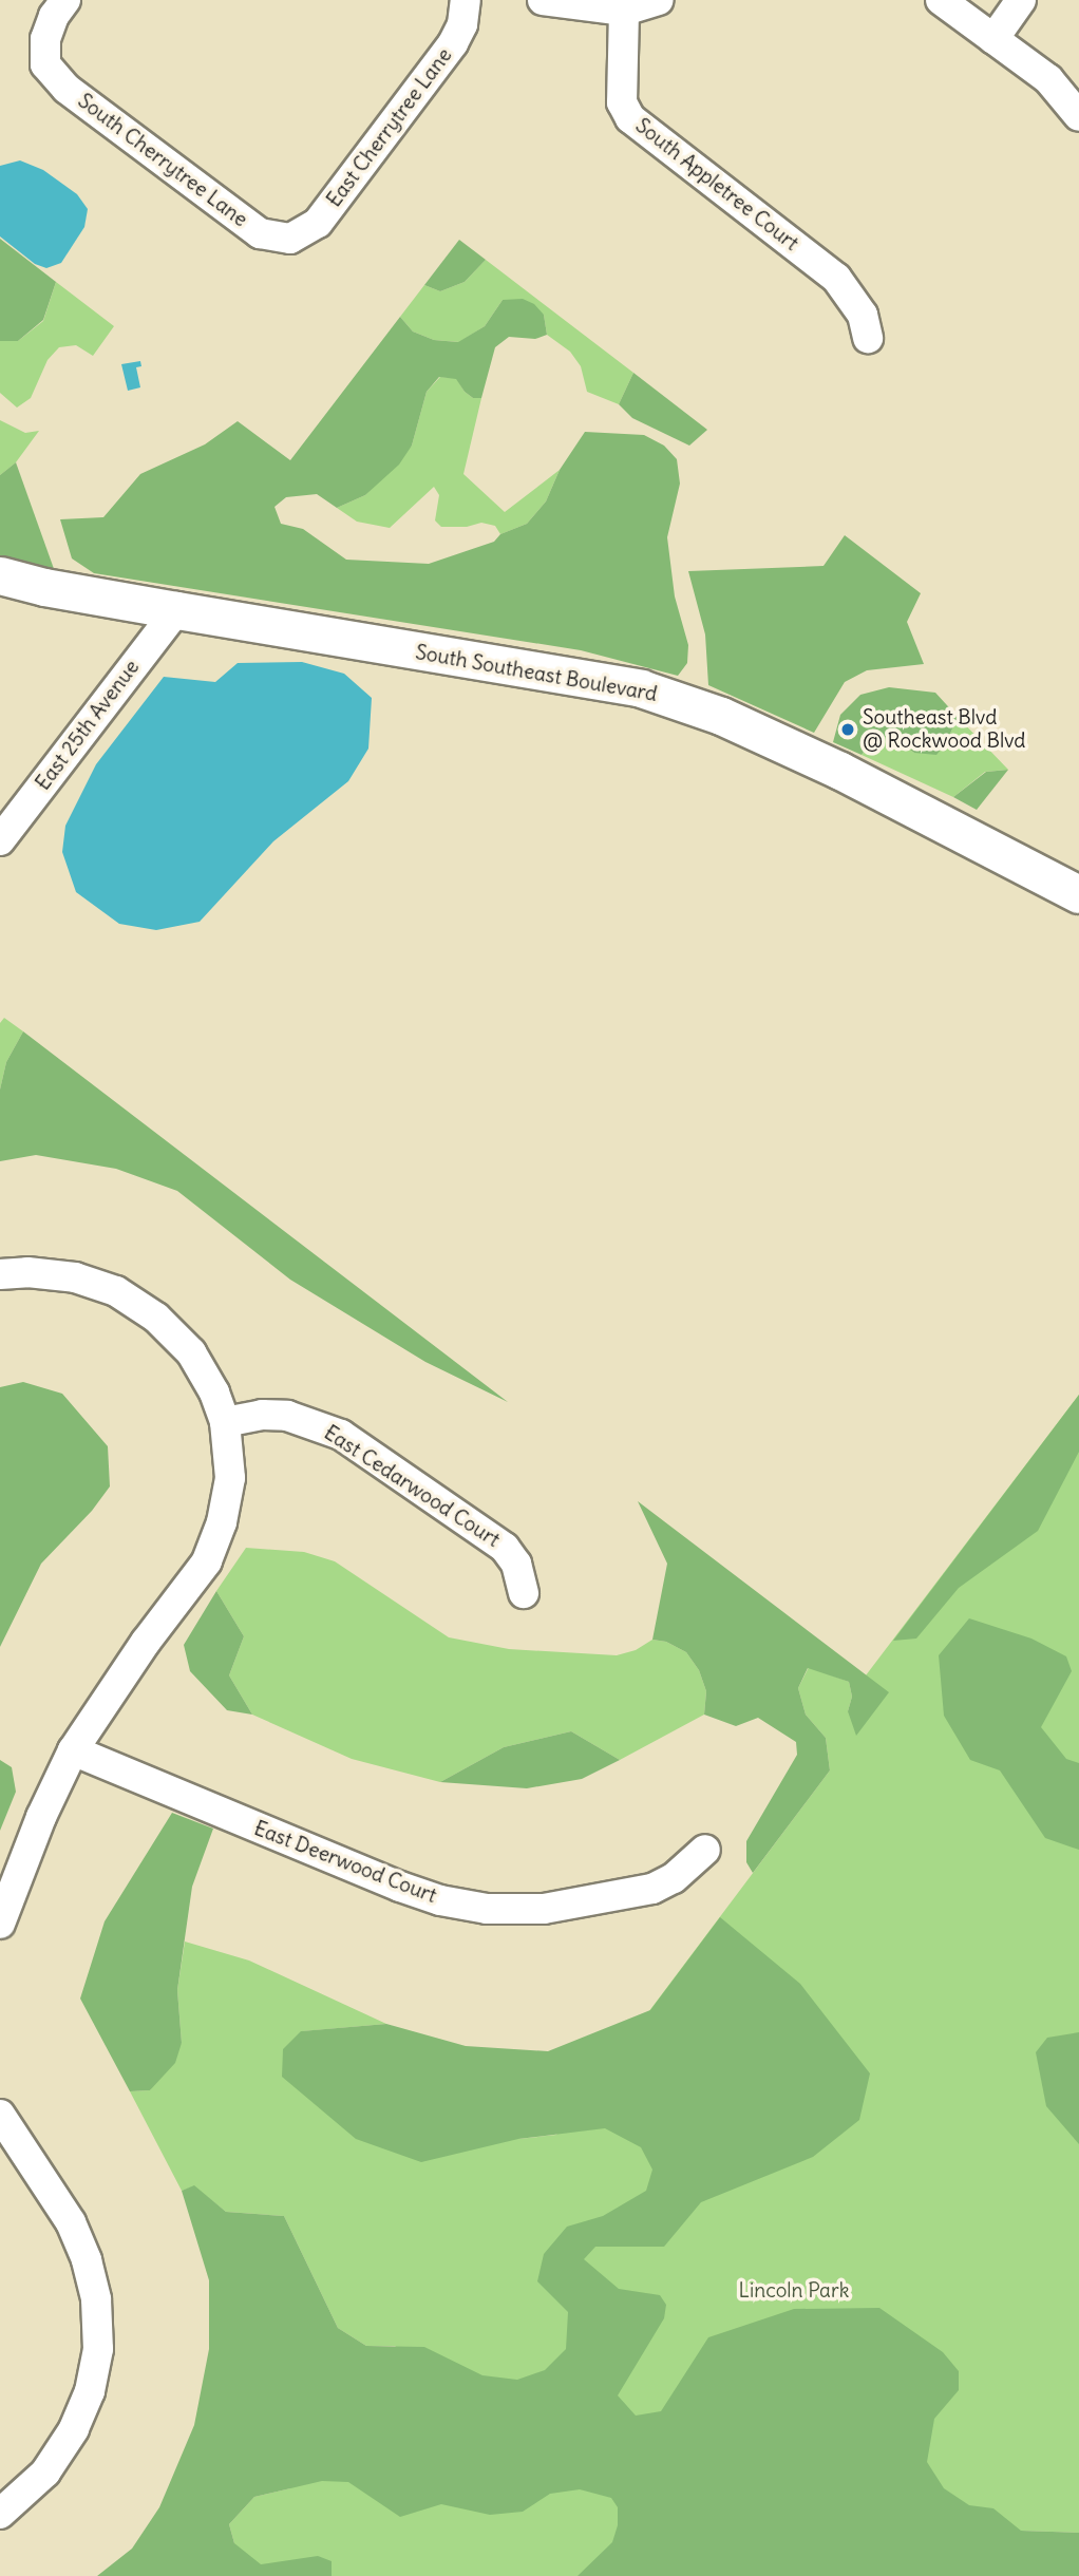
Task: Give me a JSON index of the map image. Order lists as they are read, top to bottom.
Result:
{
  "streets": {
    "main road": ["South Southeast Boulevard"],
    "street": [
      "East Cherrytree Lane",
      "South Cherrytree Lane",
      "South Appletree Court",
      "East 25th Avenue",
      "East Cedarwood Court",
      "East Deerwood Court"
    ]
  },
  "crossings": [
    ["East Cherrytree Lane", "South Cherrytree Lane"],
    ["South Southeast Boulevard", "East 25th Avenue"]
  ],
  "parks": ["Lincoln Park"],
  "places": ["Southeast Blvd @ Rockwood Blvd"]
}
